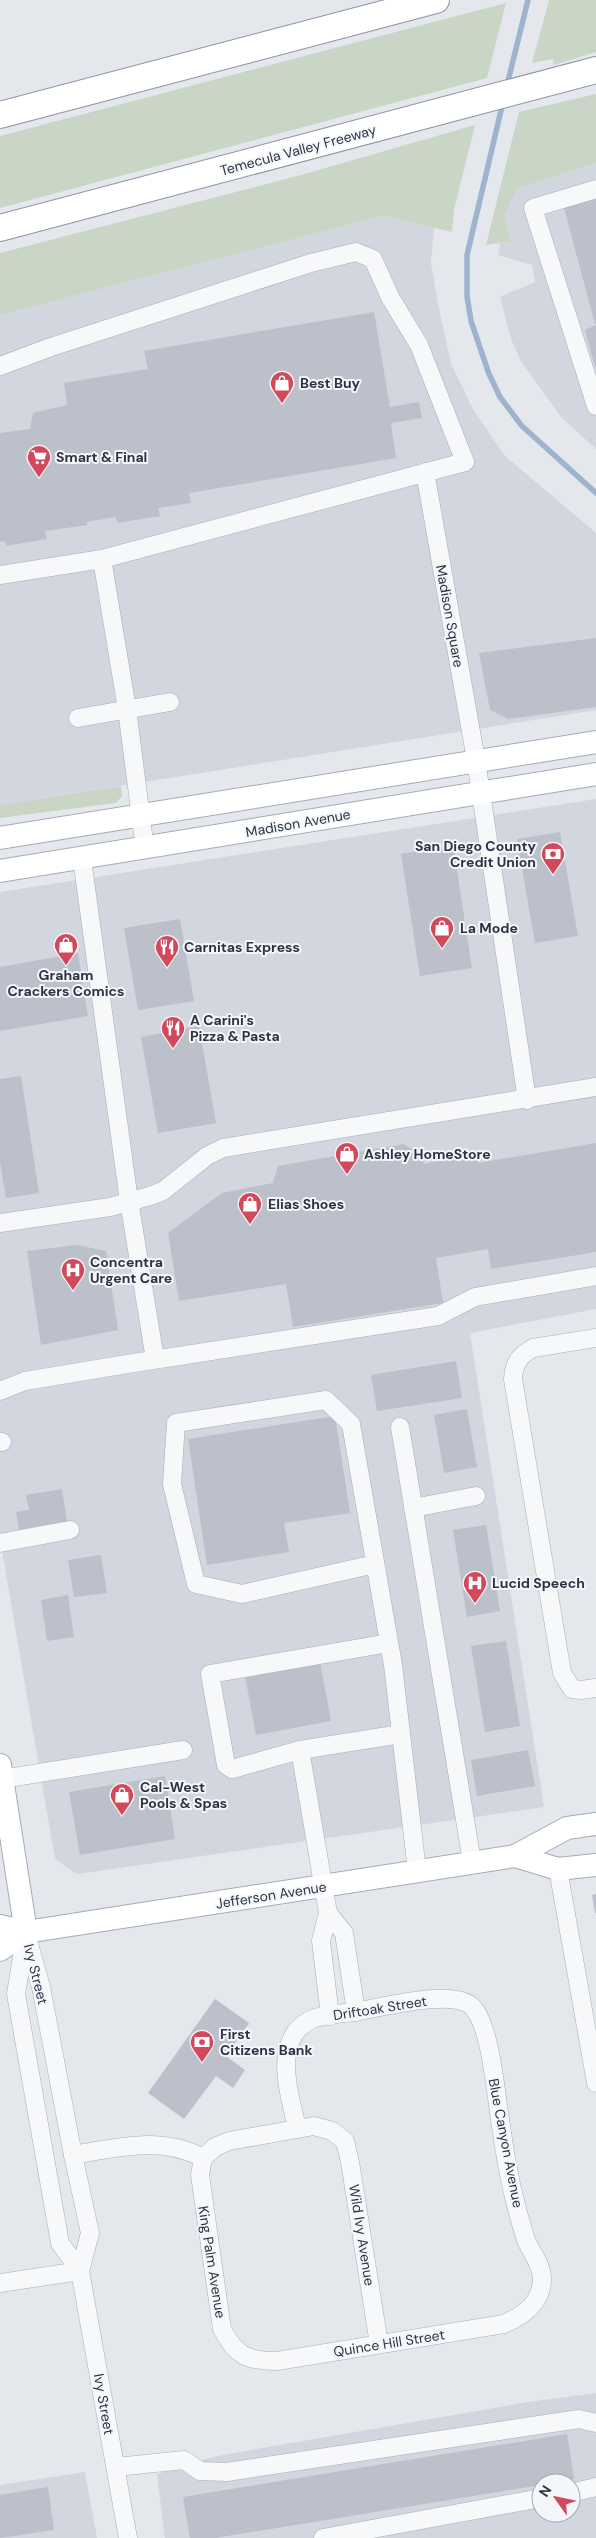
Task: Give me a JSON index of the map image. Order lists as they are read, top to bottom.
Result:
{
  "streets": {
    "highway": ["Temecula Valley Freeway"],
    "main road": ["Madison Avenue", "Jefferson Avenue"],
    "street": [
      "Madison Square",
      "Ivy Street",
      "Driftoak Street",
      "Blue Canyon Avenue",
      "Wild Ivy Avenue",
      "King Palm Avenue",
      "Quince Hill Street"
    ]
  },
  "crossings": [
    ["Madison Square", "Madison Avenue"],
    ["Jefferson Avenue", "Ivy Street"],
    ["Driftoak Street", "Blue Canyon Avenue"],
    ["Driftoak Street", "Wild Ivy Avenue"],
    ["Blue Canyon Avenue", "Quince Hill Street"],
    ["Wild Ivy Avenue", "Quince Hill Street"],
    ["King Palm Avenue", "Quince Hill Street"]
  ],
  "places": {
    "shop": [
      "Best Buy",
      "La Mode",
      "Graham Crackers Comics",
      "Ashley HomeStore",
      "Elias Shoes",
      "Cal-West Pools & Spas"
    ],
    "supermarket": ["Smart & Final"],
    "bank": ["San Diego County Credit Union", "First Citizens Bank"],
    "restaurant": ["Carnitas Express", "A Carini's Pizza & Pasta"],
    "hospital": ["Concentra Urgent Care", "Lucid Speech"]
  },
  "north": "top left"
}
